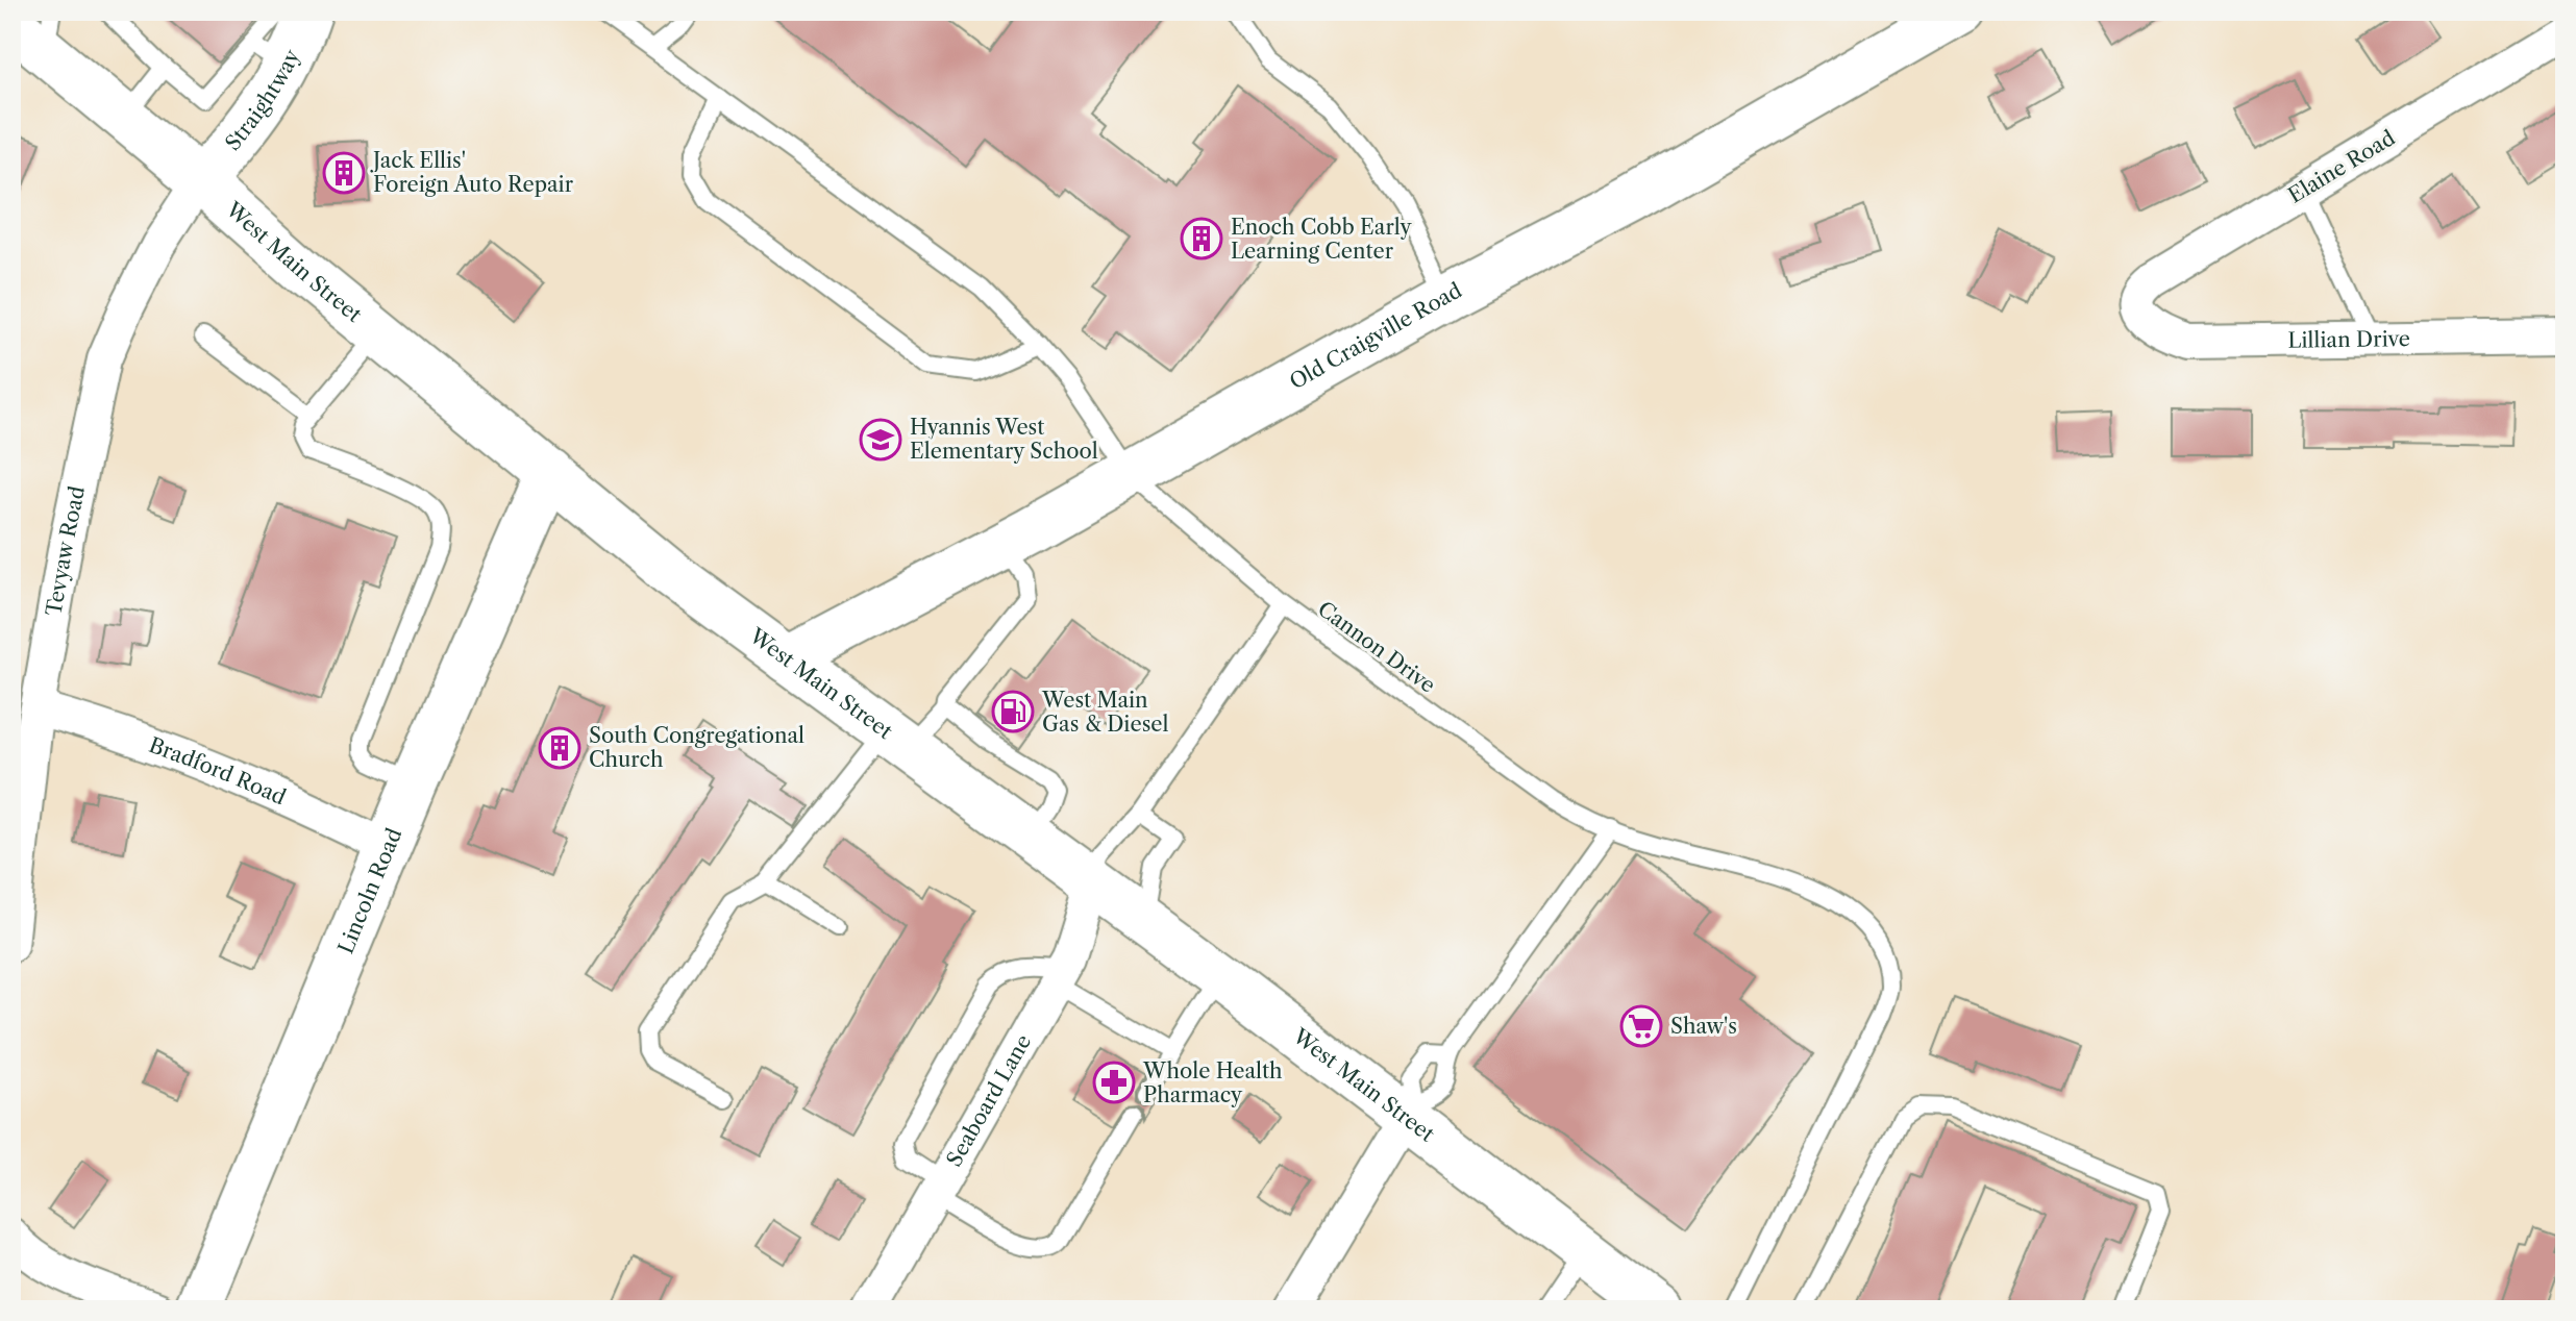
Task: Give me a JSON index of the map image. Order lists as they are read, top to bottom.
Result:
{
  "streets": {
    "street": [
      "Straightway",
      "Elaine Road",
      "West Main Street",
      "Old Craigville Road",
      "Lillian Drive",
      "Tevyaw Road",
      "Bradford Road",
      "Lincoln Road",
      "Seaboard Lane"
    ],
    "lane": ["Cannon Drive"]
  },
  "crossings": [
    ["Straightway", "West Main Street"],
    ["Straightway", "Tevyaw Road"],
    ["Elaine Road", "Lillian Drive"],
    ["West Main Street", "Old Craigville Road"],
    ["West Main Street", "Tevyaw Road"],
    ["West Main Street", "Lincoln Road"],
    ["West Main Street", "Seaboard Lane"],
    ["Old Craigville Road", "Cannon Drive"],
    ["Tevyaw Road", "Bradford Road"],
    ["Bradford Road", "Lincoln Road"]
  ],
  "places": {
    "building": ["Jack Ellis' Foreign Auto Repair", "Enoch Cobb Early Learning Center", "South Congregational Church"],
    "school or university": ["Hyannis West Elementary School"],
    "fuel station": ["West Main Gas & Diesel"],
    "supermarket": ["Shaw's"],
    "pharmacy": ["Whole Health Pharmacy"]
  }
}
